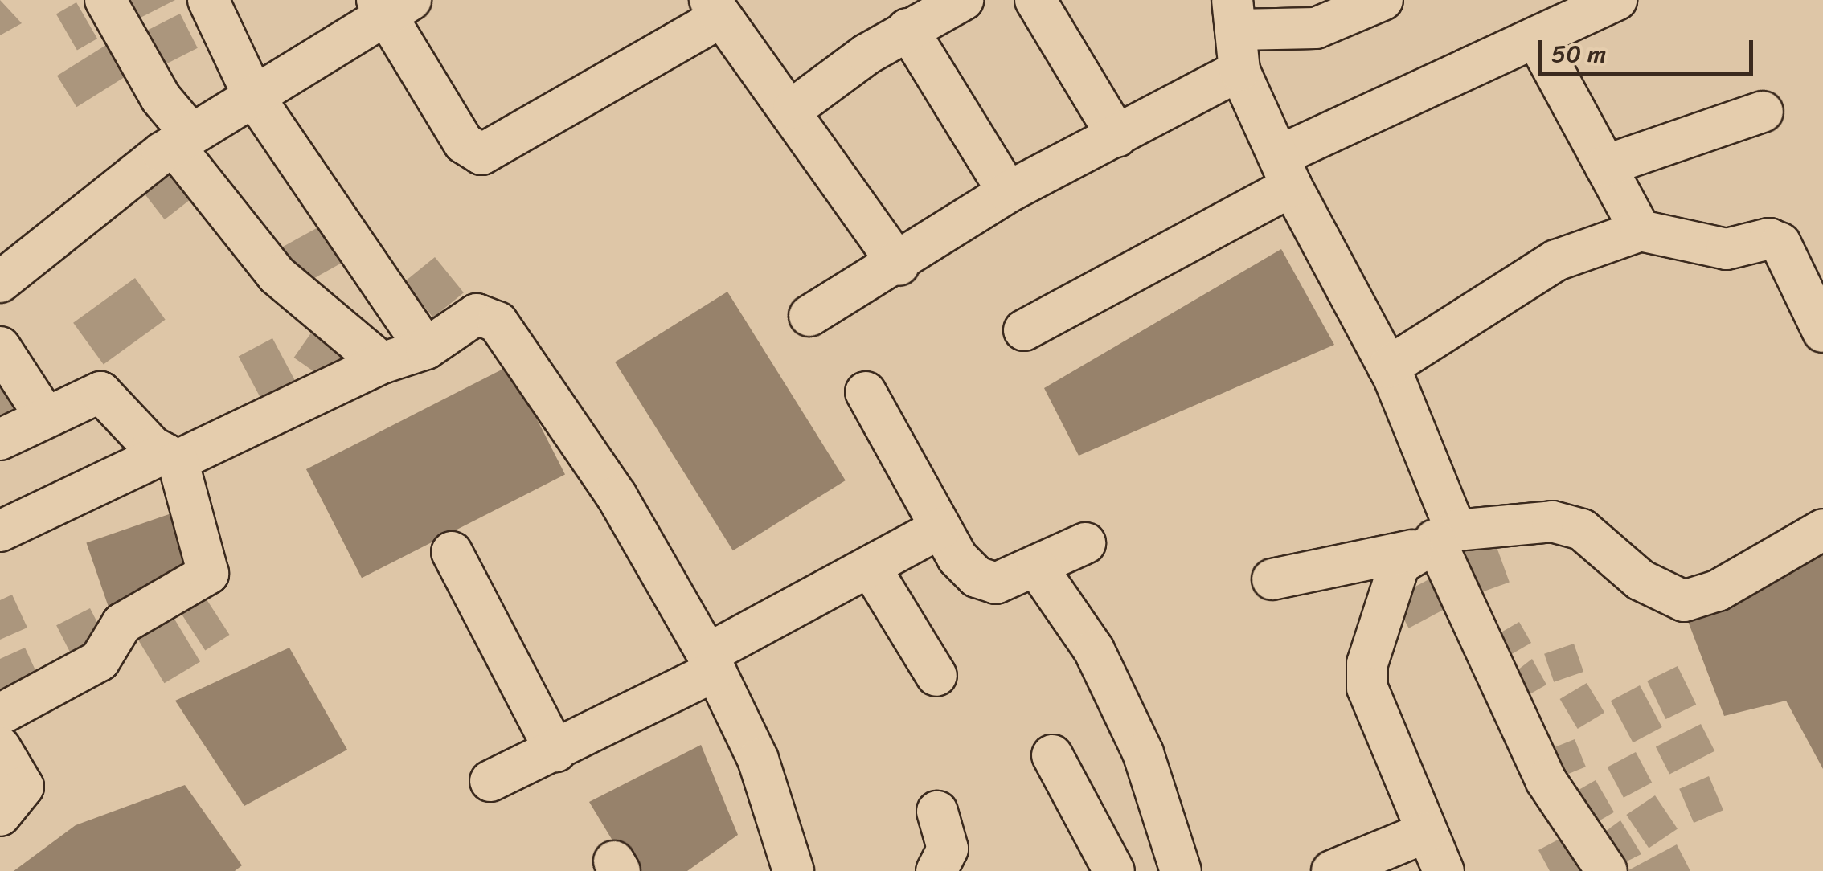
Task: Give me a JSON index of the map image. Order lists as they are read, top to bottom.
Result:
{
  "scale_bar": "50 m"
}
